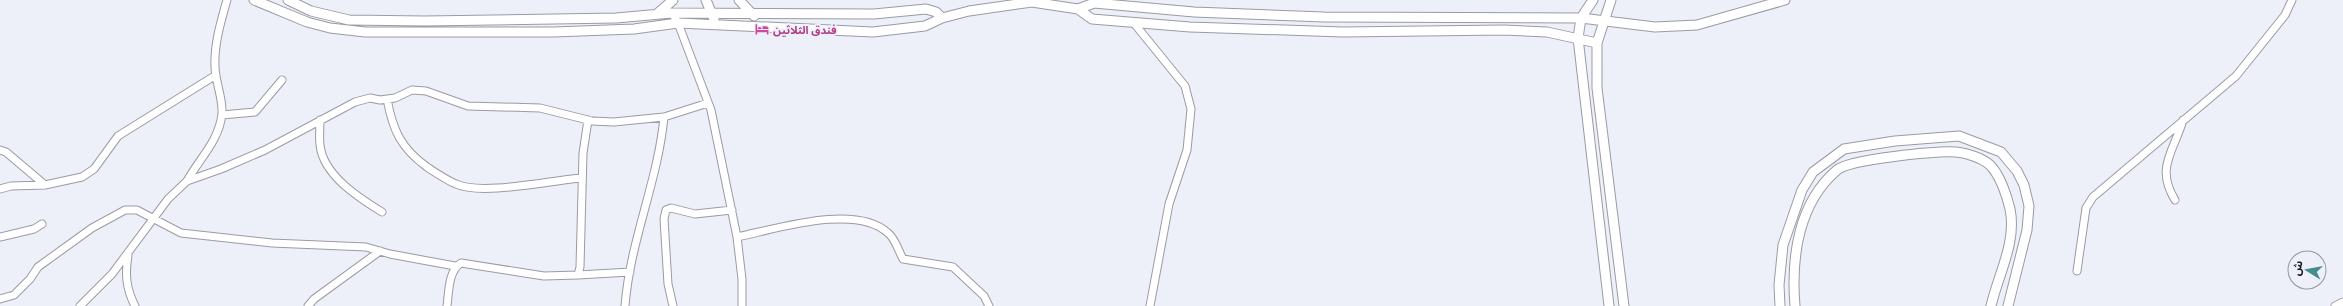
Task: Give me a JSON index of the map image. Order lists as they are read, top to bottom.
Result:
{
  "places": {
    "hotel": ["فندق الثلاثين"]
  },
  "north": "left"
}
